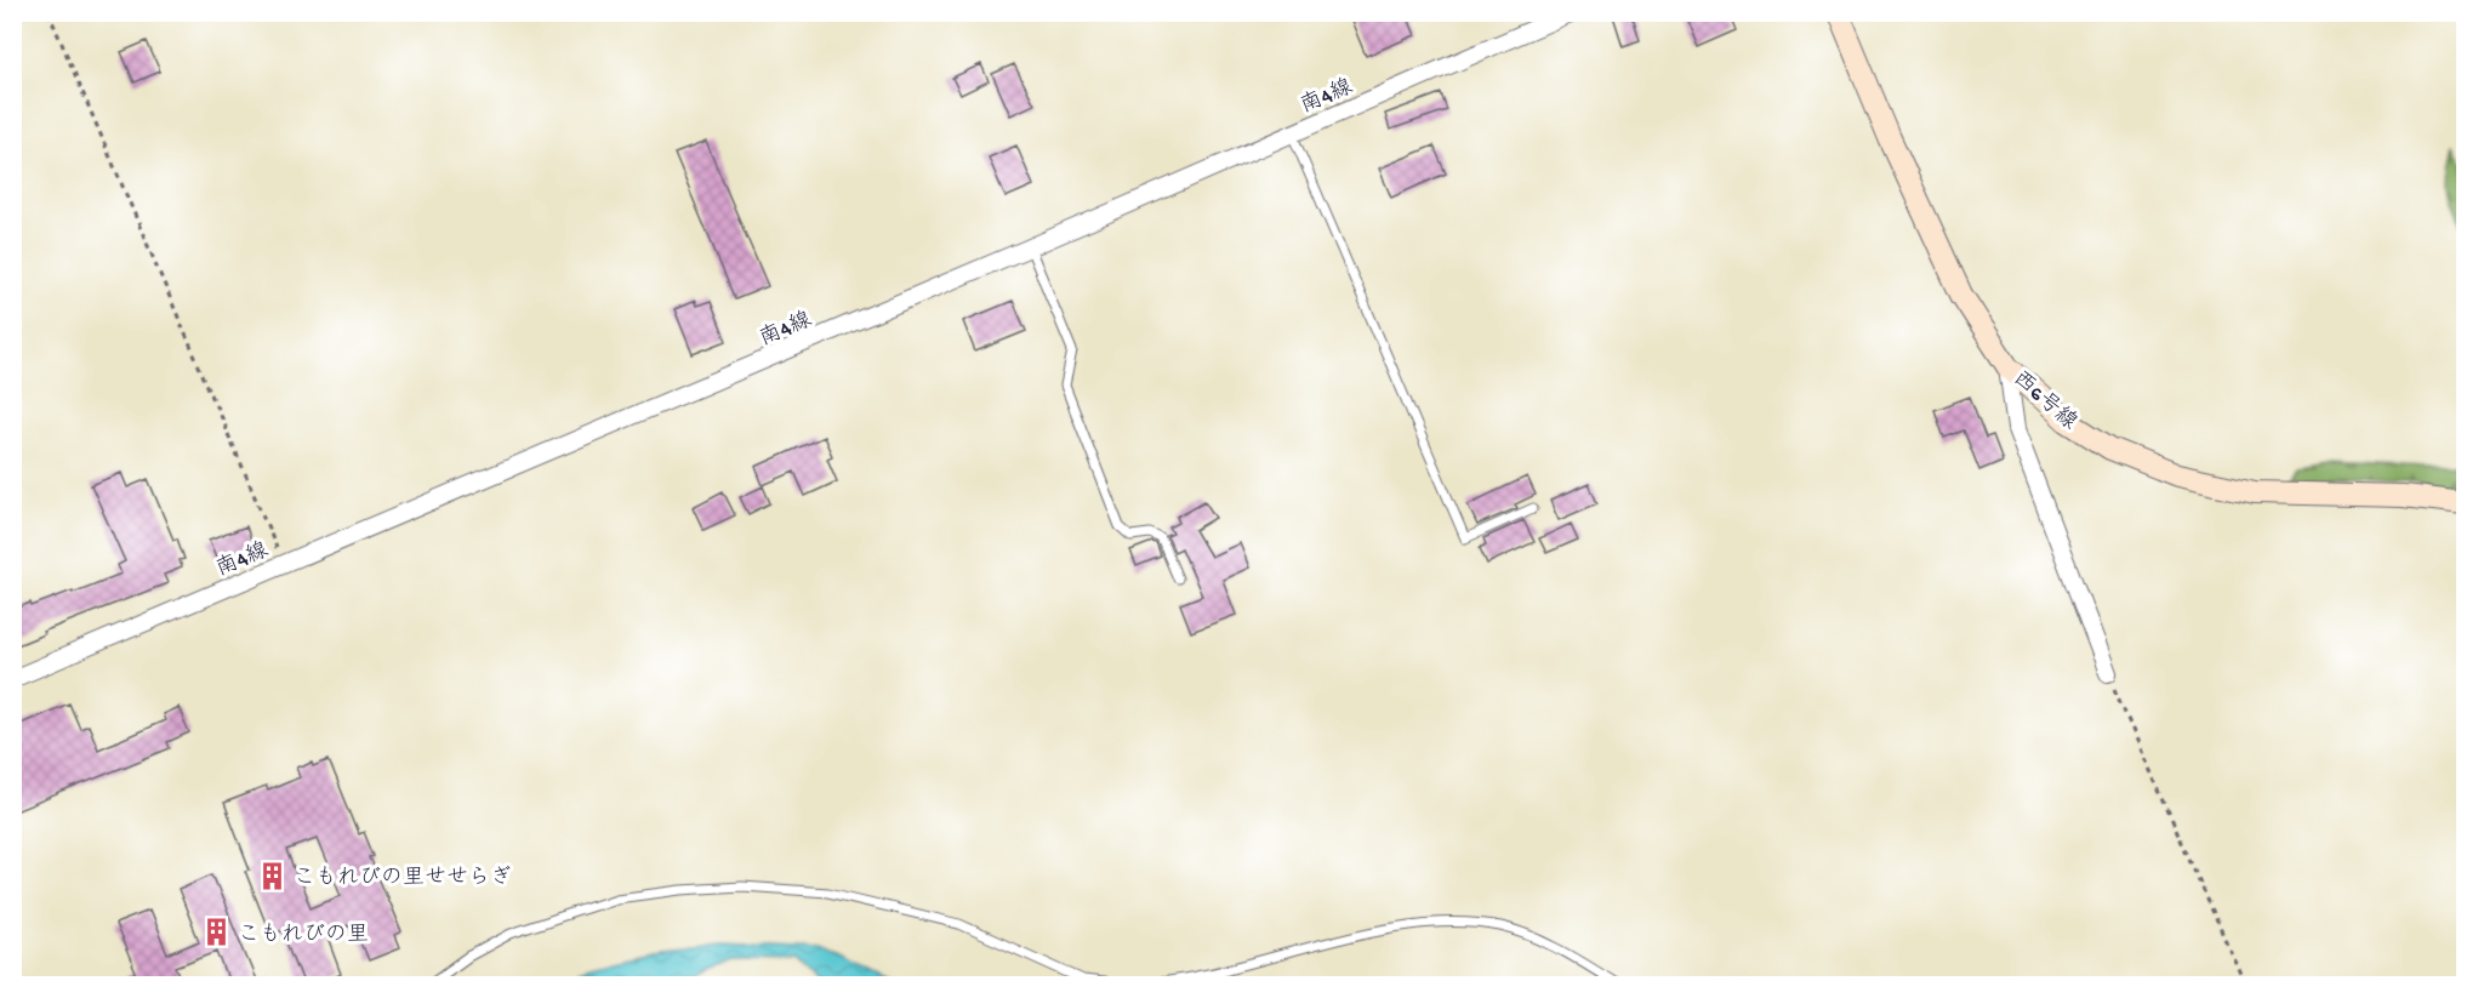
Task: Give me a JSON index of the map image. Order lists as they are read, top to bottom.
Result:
{
  "streets": {
    "street": ["南4線", "西6号線"]
  },
  "places": {
    "building": ["こもれびの里せせらぎ", "こもれびの里"]
  }
}
